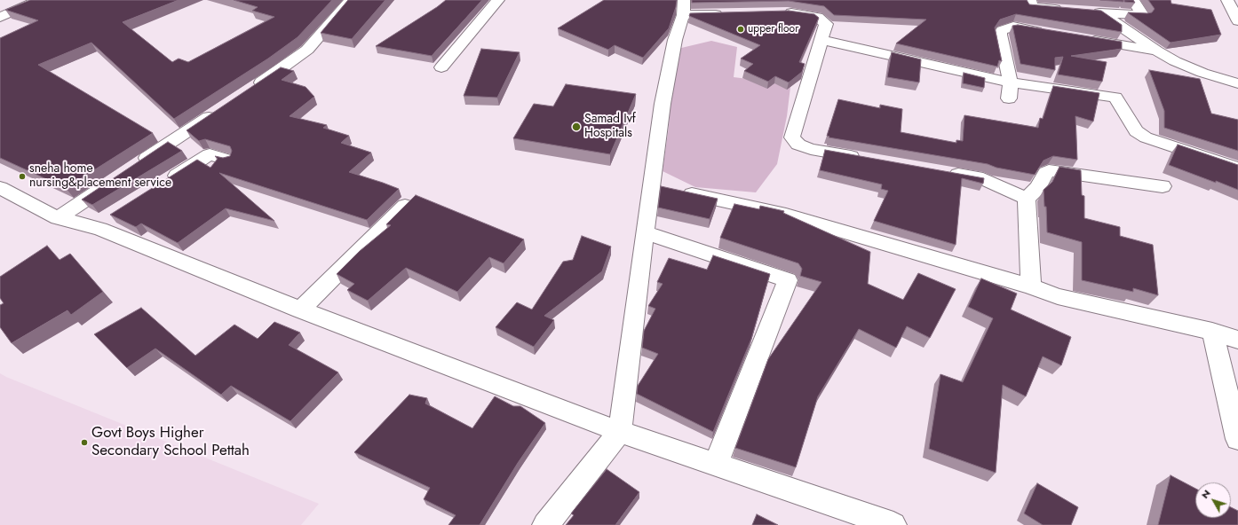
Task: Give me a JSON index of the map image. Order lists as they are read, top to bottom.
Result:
{
  "places": [
    "upper floor",
    "Samad Ivf Hospitals",
    "sneha home nursing&placement service",
    "Govt Boys Higher Secondary School Pettah"
  ],
  "north": "top left"
}
